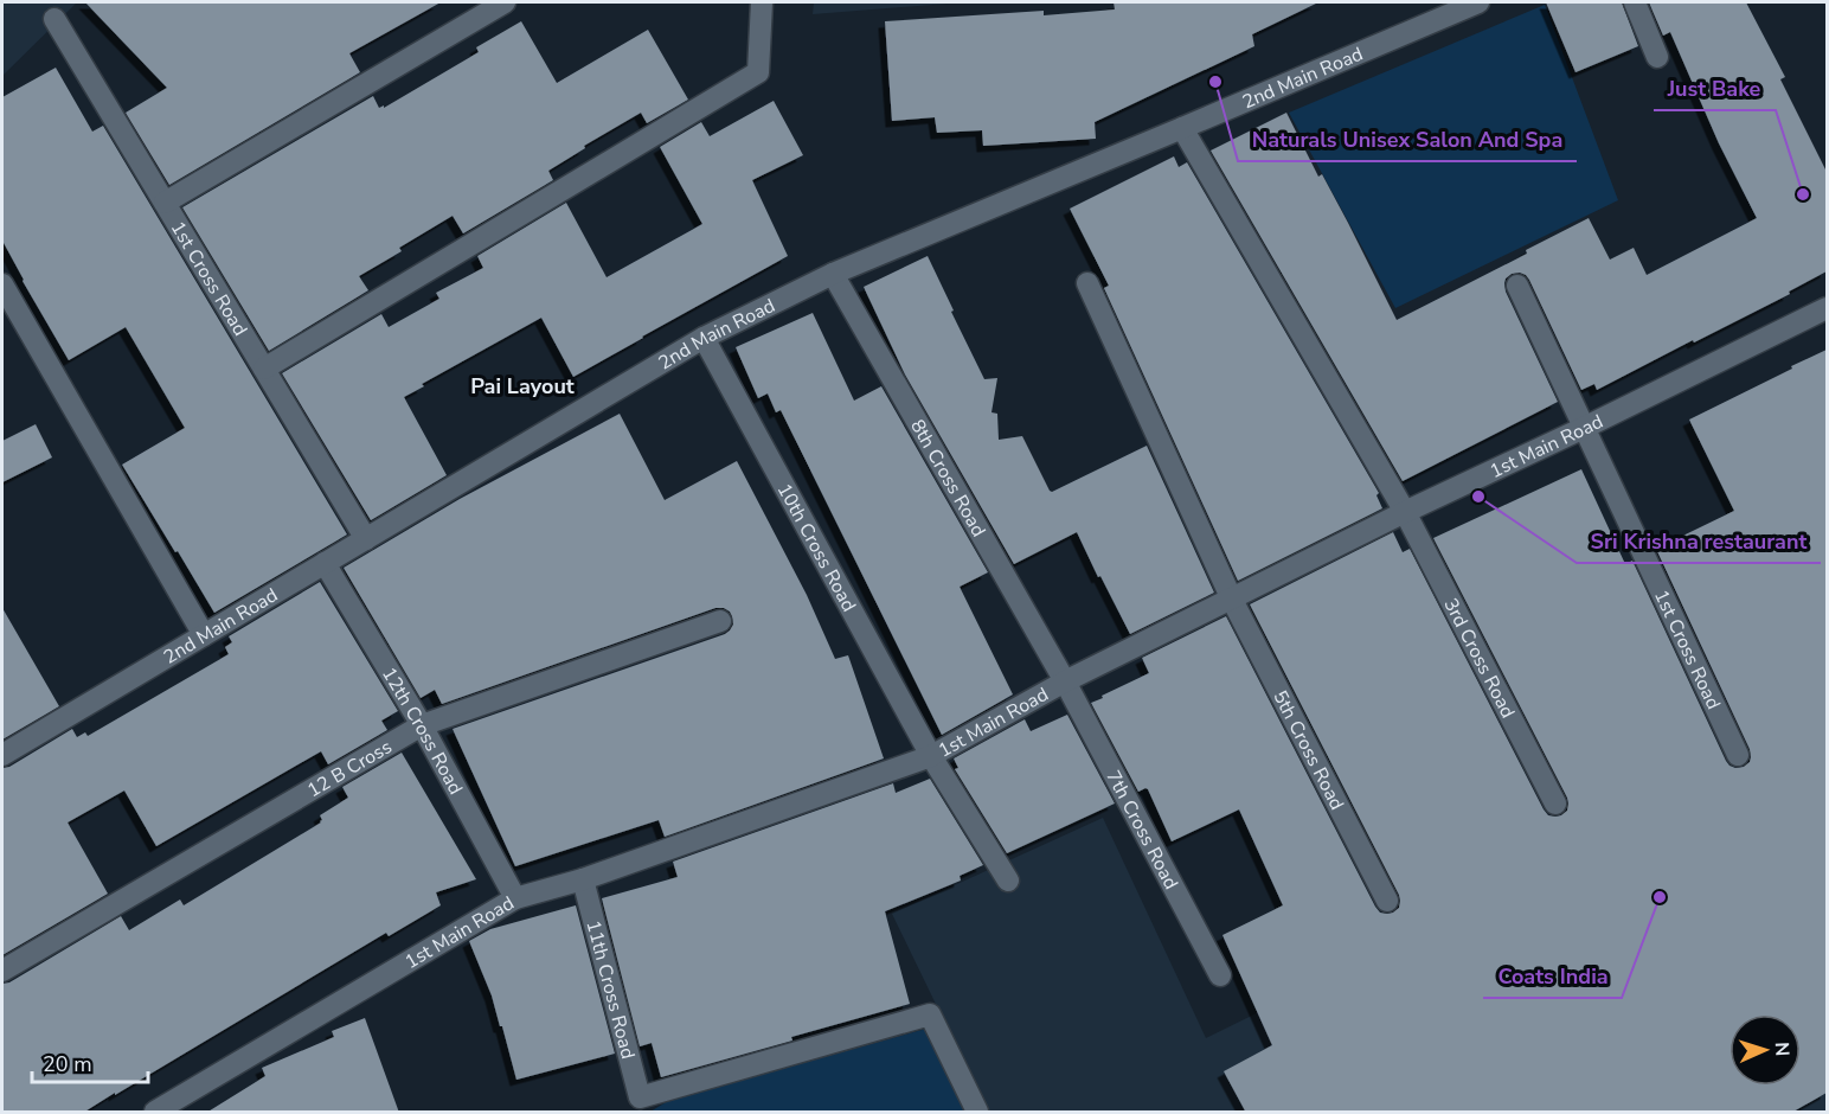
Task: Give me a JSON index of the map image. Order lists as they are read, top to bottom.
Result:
{
  "streets": {
    "street": [
      "2nd Main Road",
      "1st Cross Road",
      "1st Main Road",
      "8th Cross Road",
      "10th Cross Road",
      "3rd Cross Road",
      "12th Cross Road",
      "5th Cross Road",
      "12 B Cross",
      "7th Cross Road",
      "11th Cross Road"
    ]
  },
  "crossings": [
    ["2nd Main Road", "1st Cross Road"],
    ["2nd Main Road", "8th Cross Road"],
    ["2nd Main Road", "10th Cross Road"],
    ["2nd Main Road", "3rd Cross Road"],
    ["2nd Main Road", "12th Cross Road"],
    ["1st Cross Road", "1st Main Road"],
    ["1st Main Road", "8th Cross Road"],
    ["1st Main Road", "10th Cross Road"],
    ["1st Main Road", "3rd Cross Road"],
    ["1st Main Road", "12th Cross Road"],
    ["1st Main Road", "5th Cross Road"],
    ["1st Main Road", "7th Cross Road"],
    ["1st Main Road", "11th Cross Road"],
    ["8th Cross Road", "7th Cross Road"],
    ["12th Cross Road", "12 B Cross"]
  ],
  "districts": ["Pai Layout"],
  "places": [
    "Naturals Unisex Salon And Spa",
    "Just Bake",
    "Sri Krishna restaurant",
    "Coats India"
  ],
  "scale_bar": "20 m",
  "north": "right"
}
